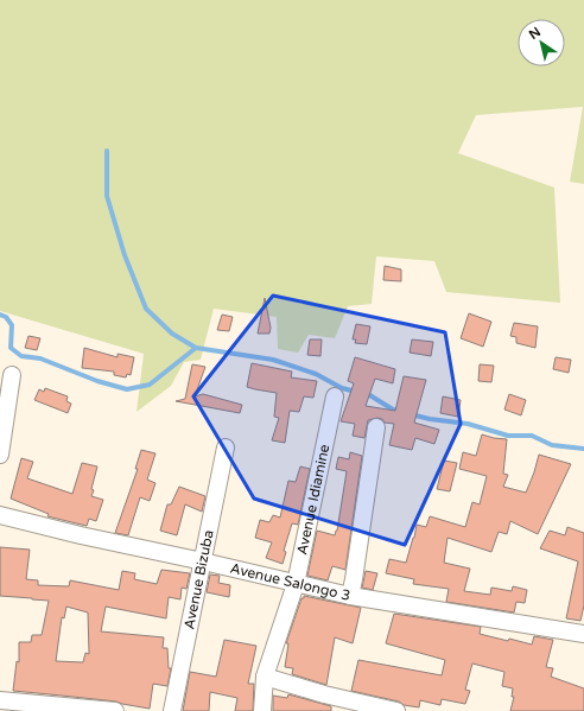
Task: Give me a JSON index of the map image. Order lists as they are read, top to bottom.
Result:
{
  "streets": {
    "street": ["Avenue Idiamine", "Avenue Bizuba", "Avenue Salongo 3"]
  },
  "crossings": [
    ["Avenue Idiamine", "Avenue Salongo 3"],
    ["Avenue Bizuba", "Avenue Salongo 3"]
  ],
  "north": "top left"
}
